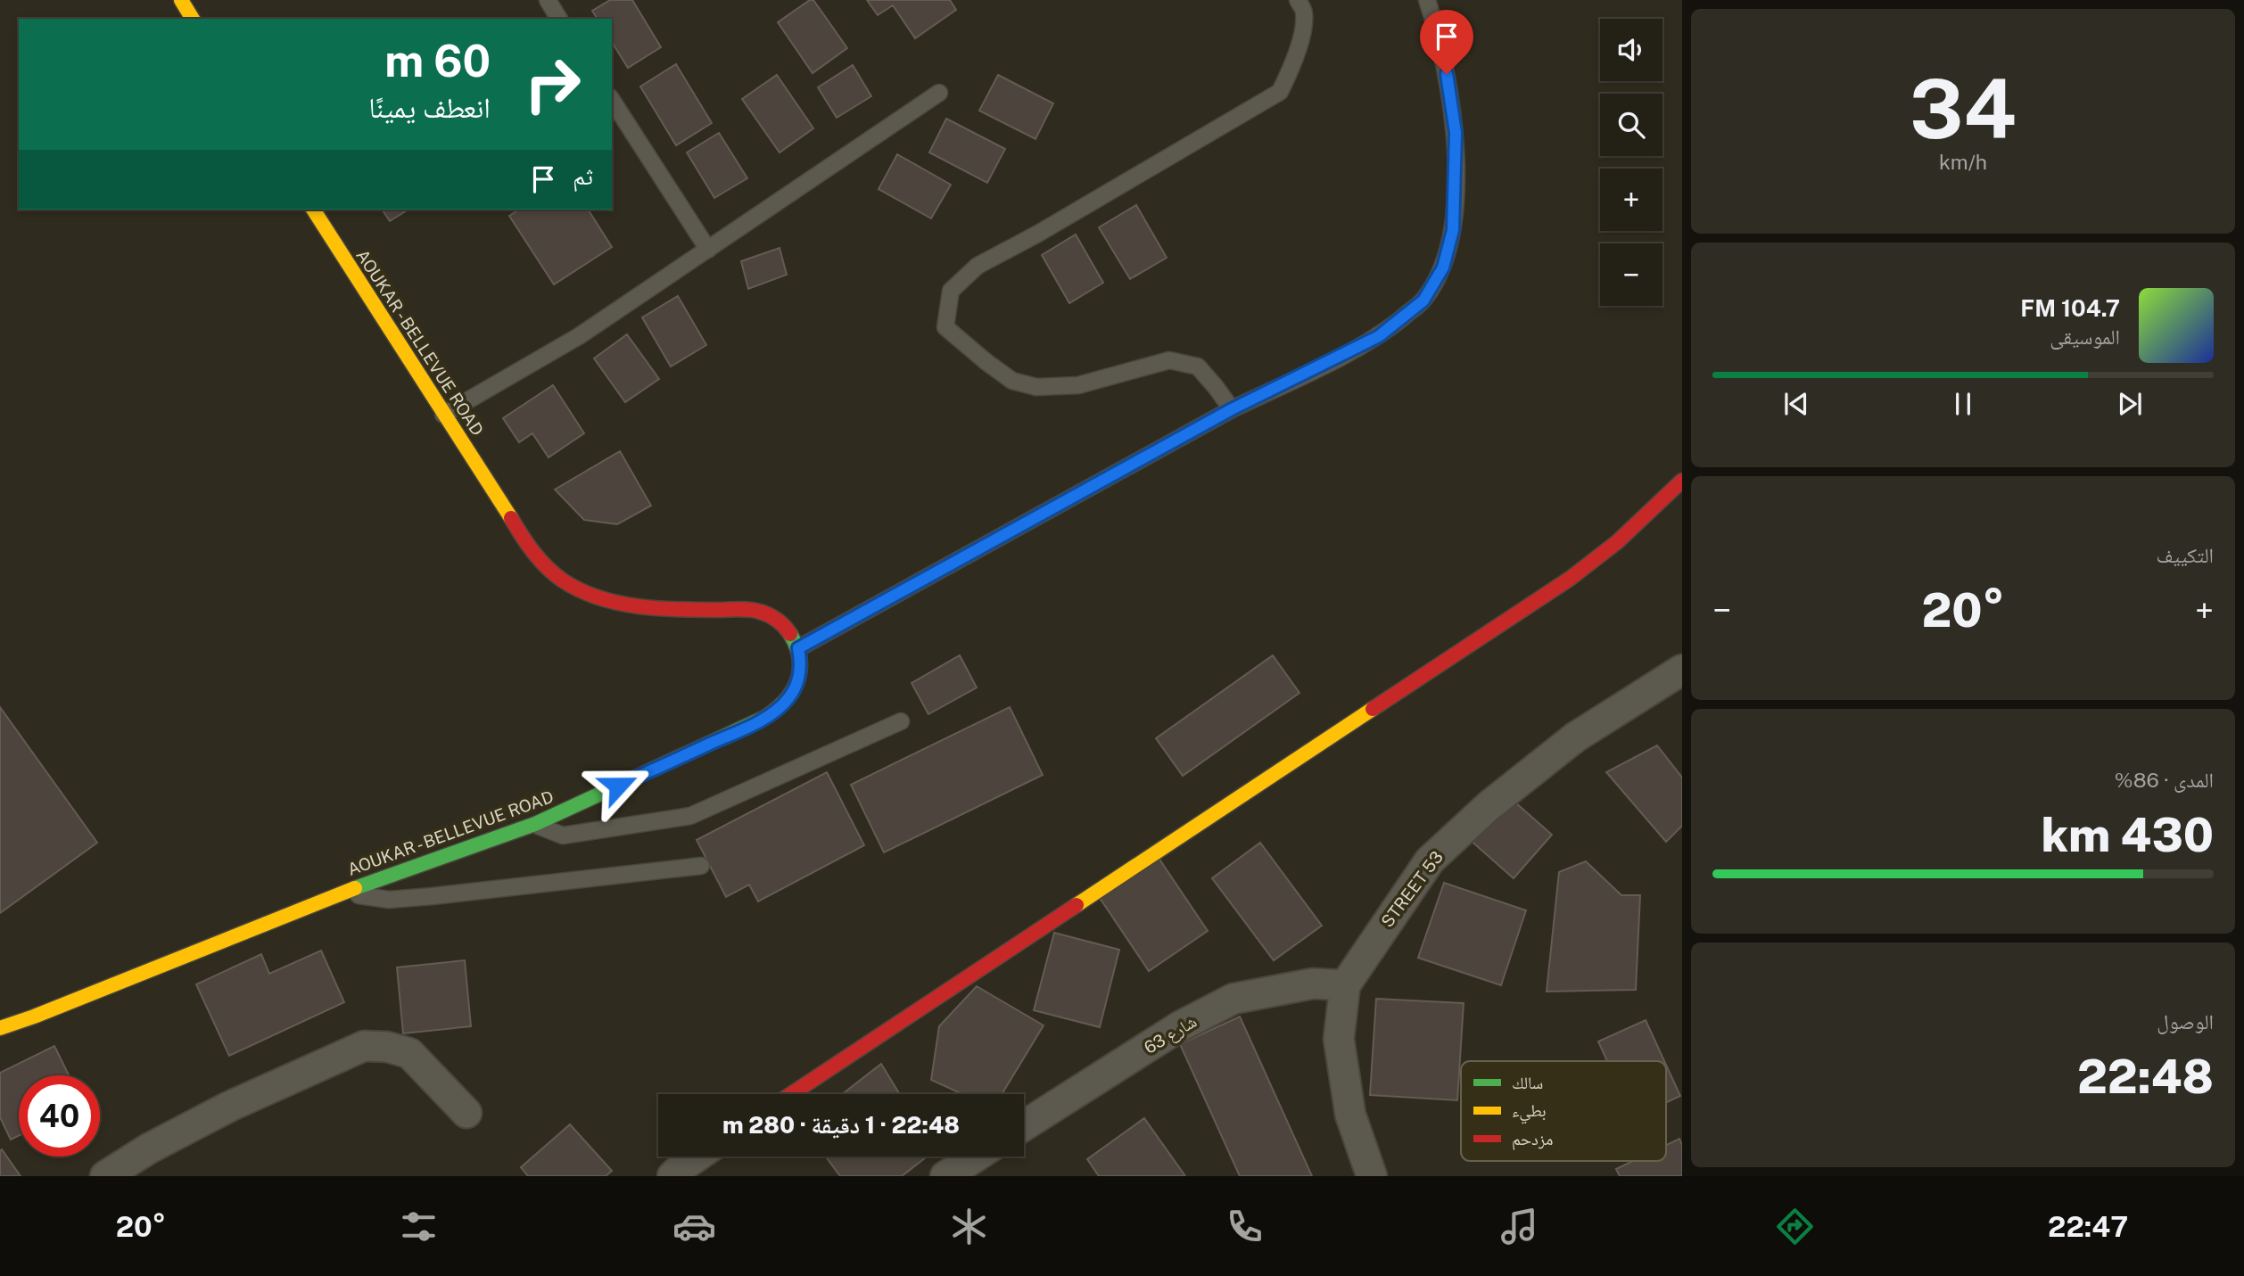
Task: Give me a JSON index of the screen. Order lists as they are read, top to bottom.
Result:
{
  "streets": {
    "street": ["AOUKAR - BELLEVUE ROAD", "STREET 53", "شارع 63"]
  },
  "crossings": [
    ["STREET 53", "شارع 63"]
  ],
  "legend": ["سالك", "بطيء", "مزدحم"],
  "page": {
    "tile": [
      ["34", "km/h"],
      "التكييف",
      ["المدى · 86%", "430 km"],
      ["الوصول", "22:48"]
    ],
    "map_buttons": ["+", "−"],
    "turn": ["60 m", "انعطف يمينًا"],
    "then": "ثم",
    "song": ["104.7 FM", "الموسيقى"],
    "heat": ["−", "20°", "+"],
    "limit": "40",
    "trip": "22:48 · 1 دقيقة · 280 m",
    "tabs": ["22:47", "20°"]
  }
}
